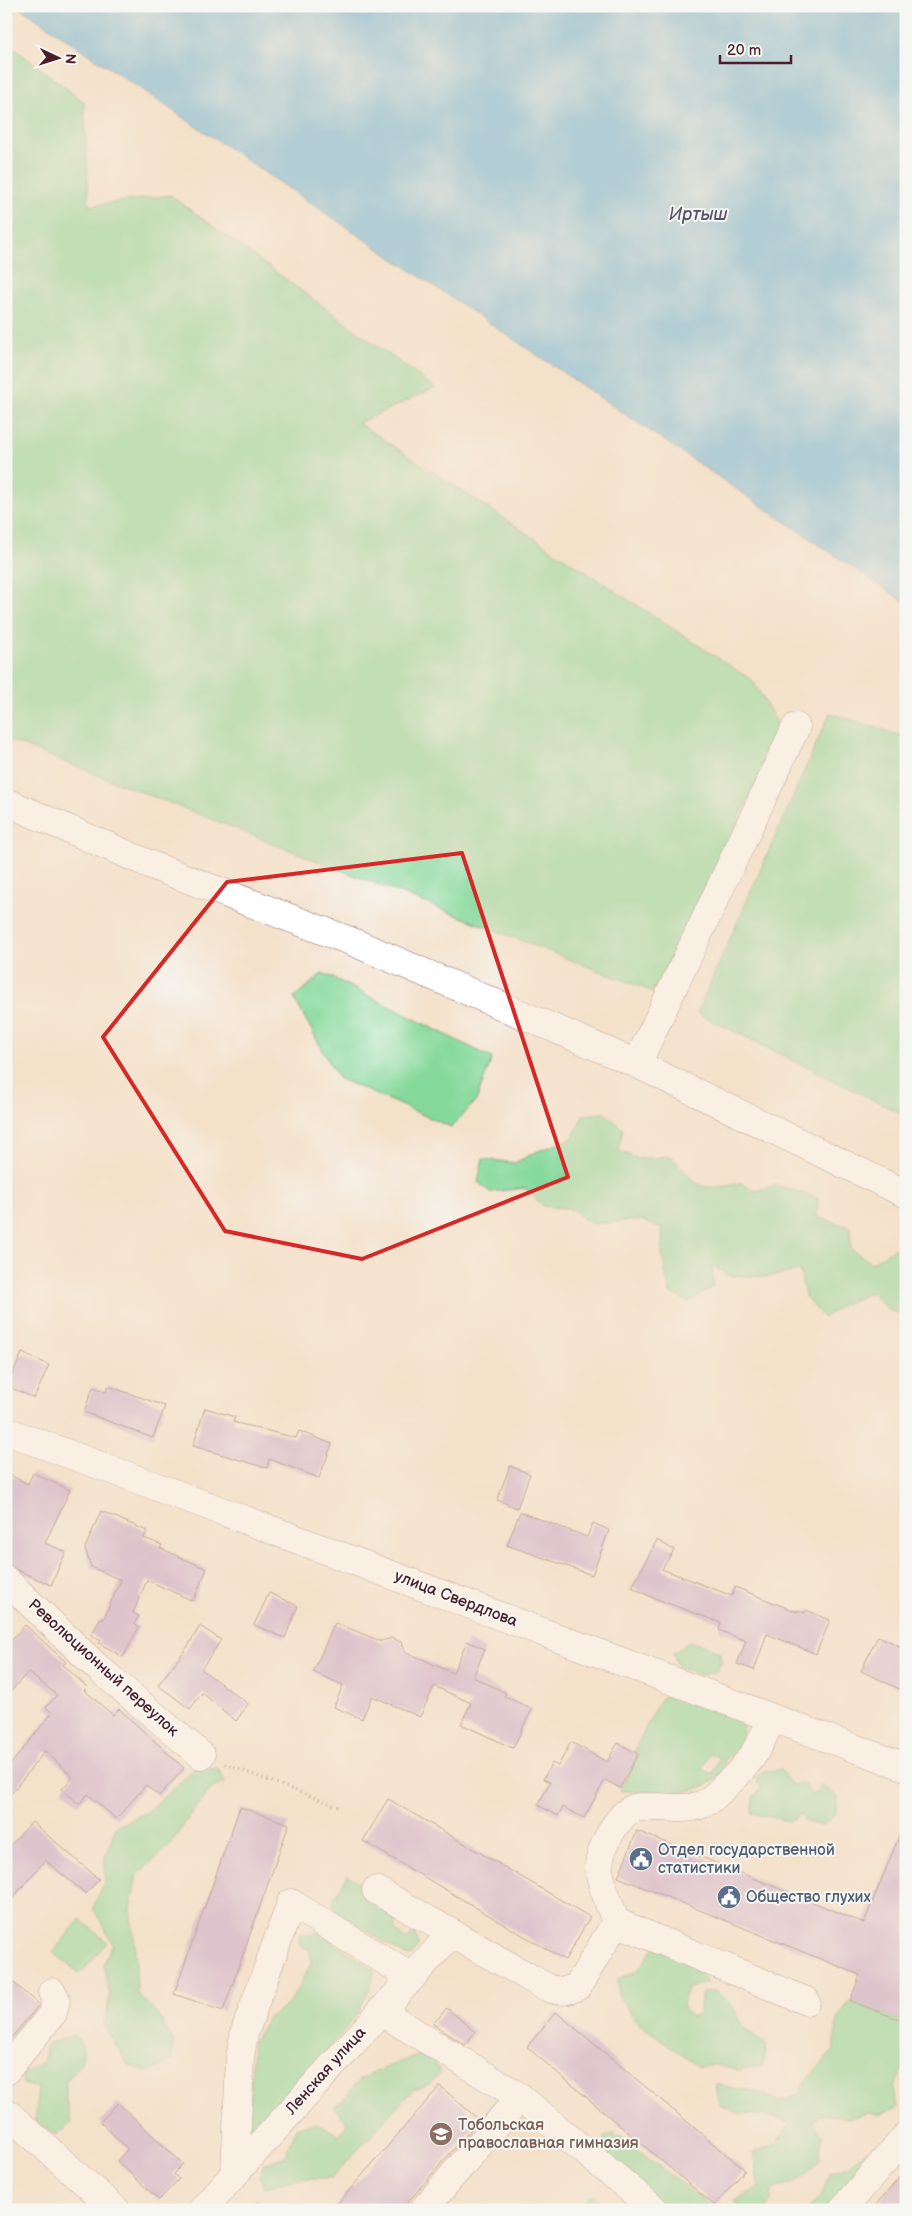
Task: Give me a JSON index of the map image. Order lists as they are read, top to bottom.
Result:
{
  "streets": {
    "street": ["улица Свердлова", "Революционный переулок", "Ленская улица"]
  },
  "water": ["Иртыш"],
  "places": {
    "public building": ["Отдел государственной статистики", "Общество глухих"],
    "school or university": ["Тобольская православная гимназия"]
  },
  "scale_bar": "20 m",
  "north": "right"
}
